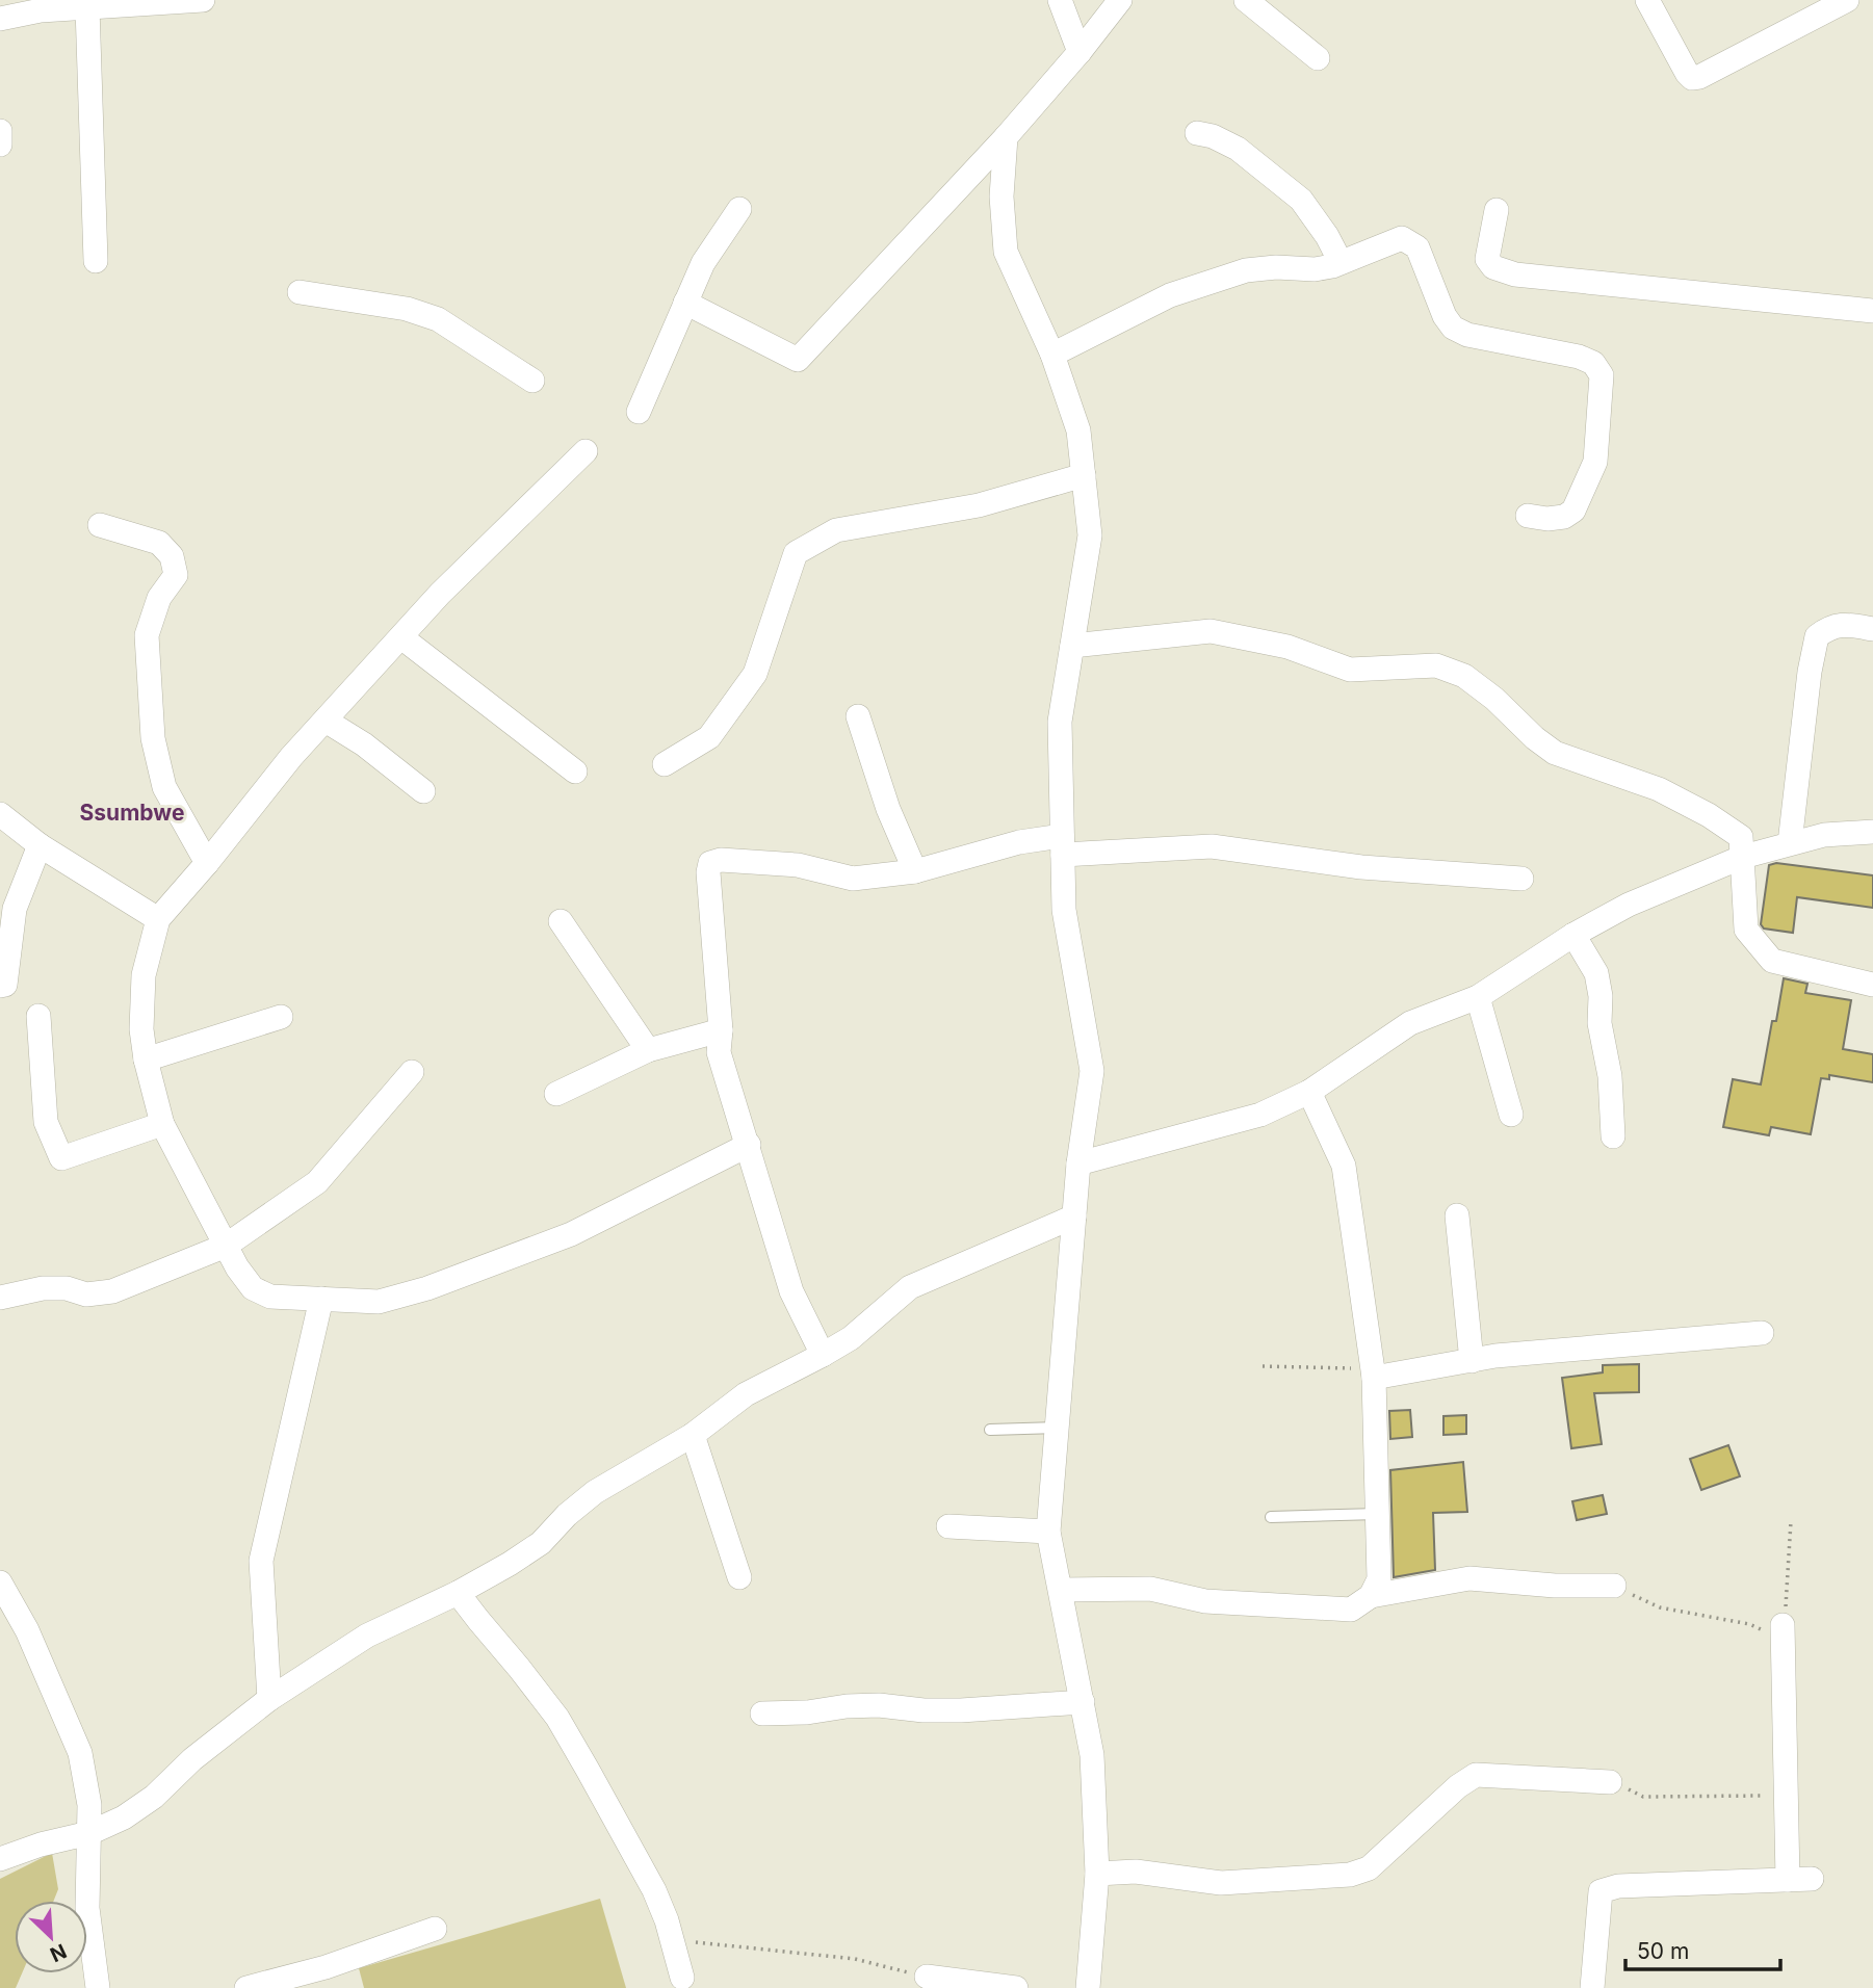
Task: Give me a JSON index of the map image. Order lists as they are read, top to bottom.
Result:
{
  "districts": ["Ssumbwe"],
  "scale_bar": "50 m",
  "north": "bottom right"
}
